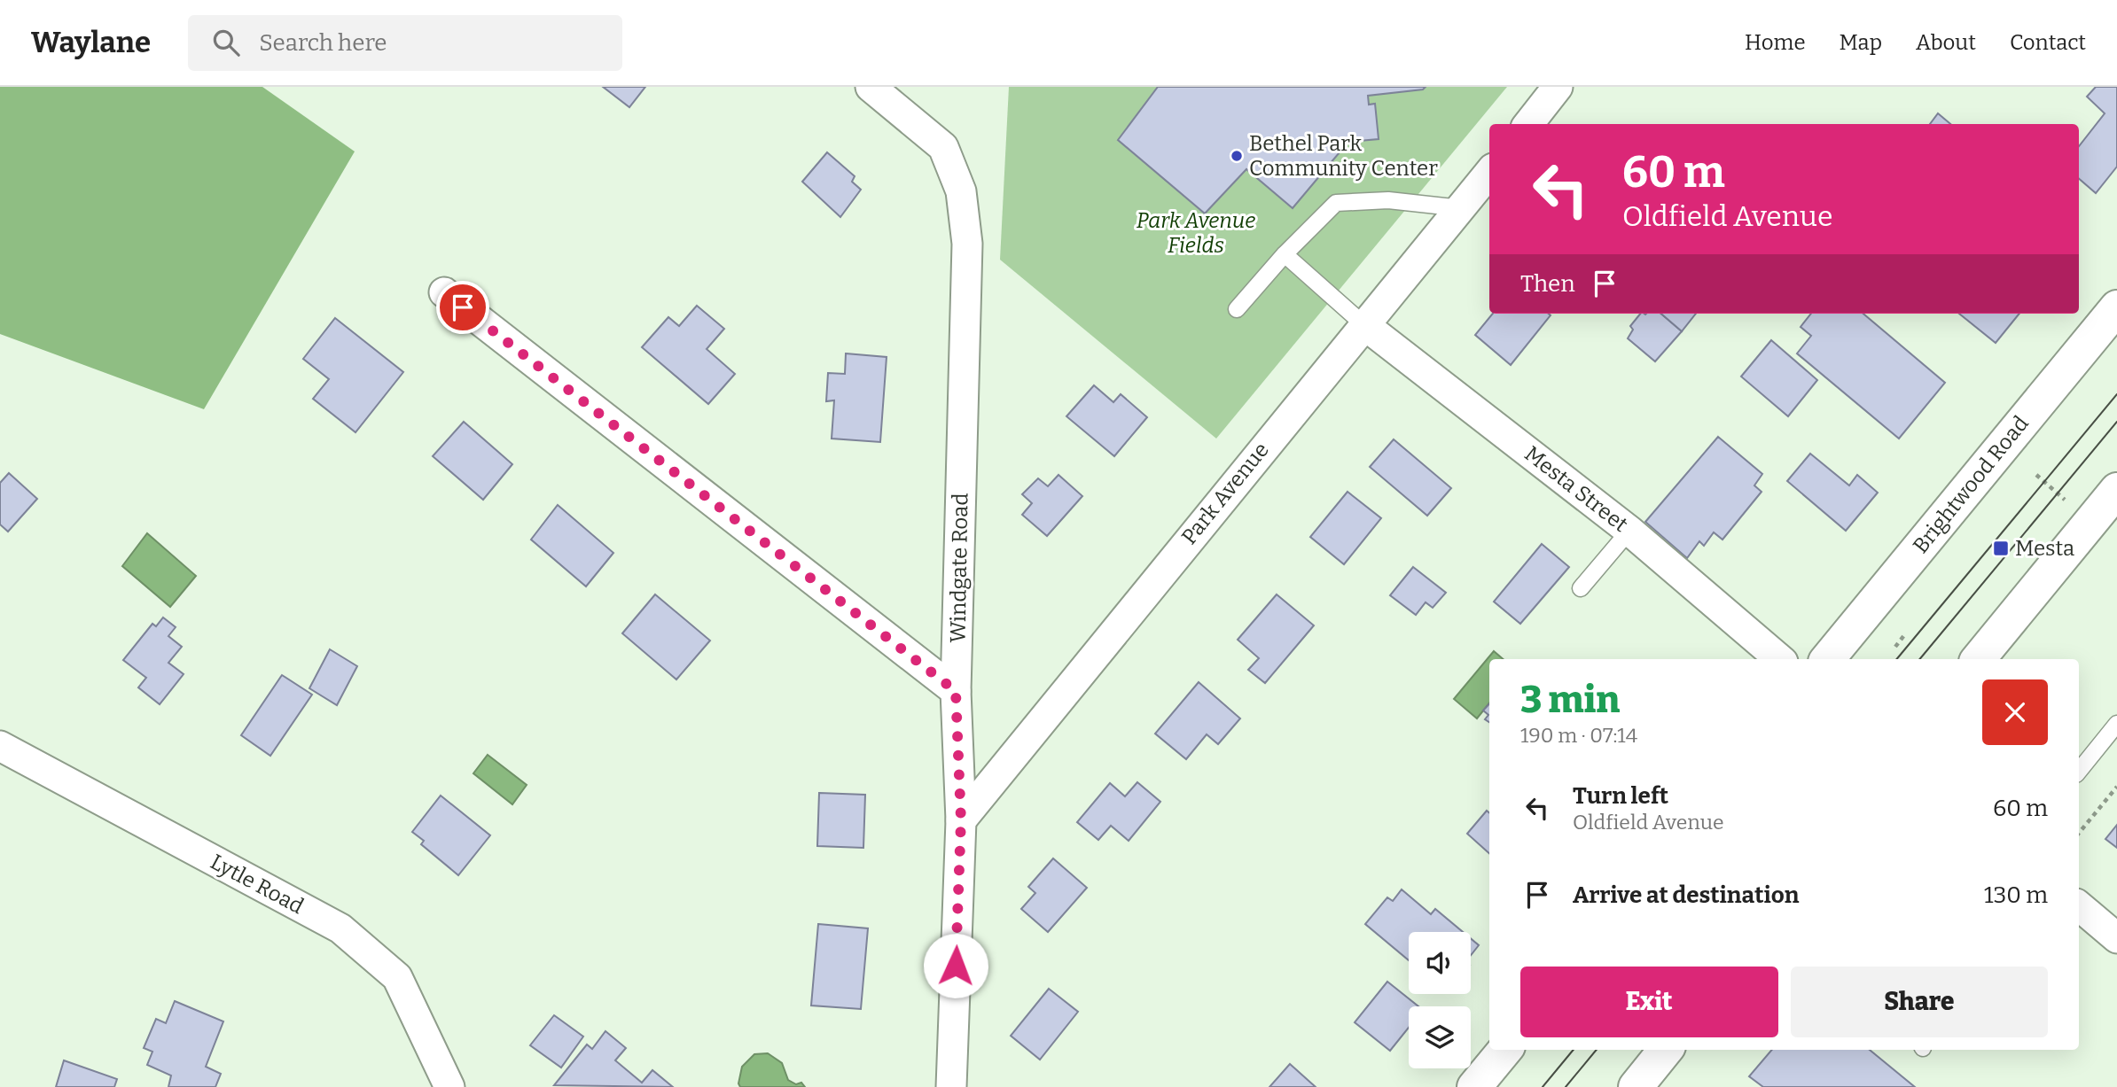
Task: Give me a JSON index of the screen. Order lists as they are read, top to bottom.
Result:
{
  "streets": {
    "street": [
      "Brightwood Road",
      "Mesta Street",
      "Park Avenue",
      "Windgate Road",
      "Lytle Road"
    ]
  },
  "crossings": [
    ["Mesta Street", "Park Avenue"],
    ["Park Avenue", "Windgate Road"]
  ],
  "parks": ["Park Avenue Fields"],
  "places": {
    "other": ["Bethel Park Community Center"],
    "transit": ["Mesta"]
  },
  "page": {
    "header": "Waylane",
    "search": "Search here",
    "nav": [
      "Home",
      "Map",
      "About",
      "Contact"
    ],
    "turn": ["60 m", "Oldfield Avenue"],
    "then": "Then",
    "heading": ["3 min", "190 m · 07:14"],
    "list": [
      {
        "name": "Turn left",
        "note": "Oldfield Avenue",
        "value": "60 m"
      },
      {
        "name": "Arrive at destination",
        "value": "130 m"
      }
    ],
    "buttons": ["Exit", "Share"]
  }
}
